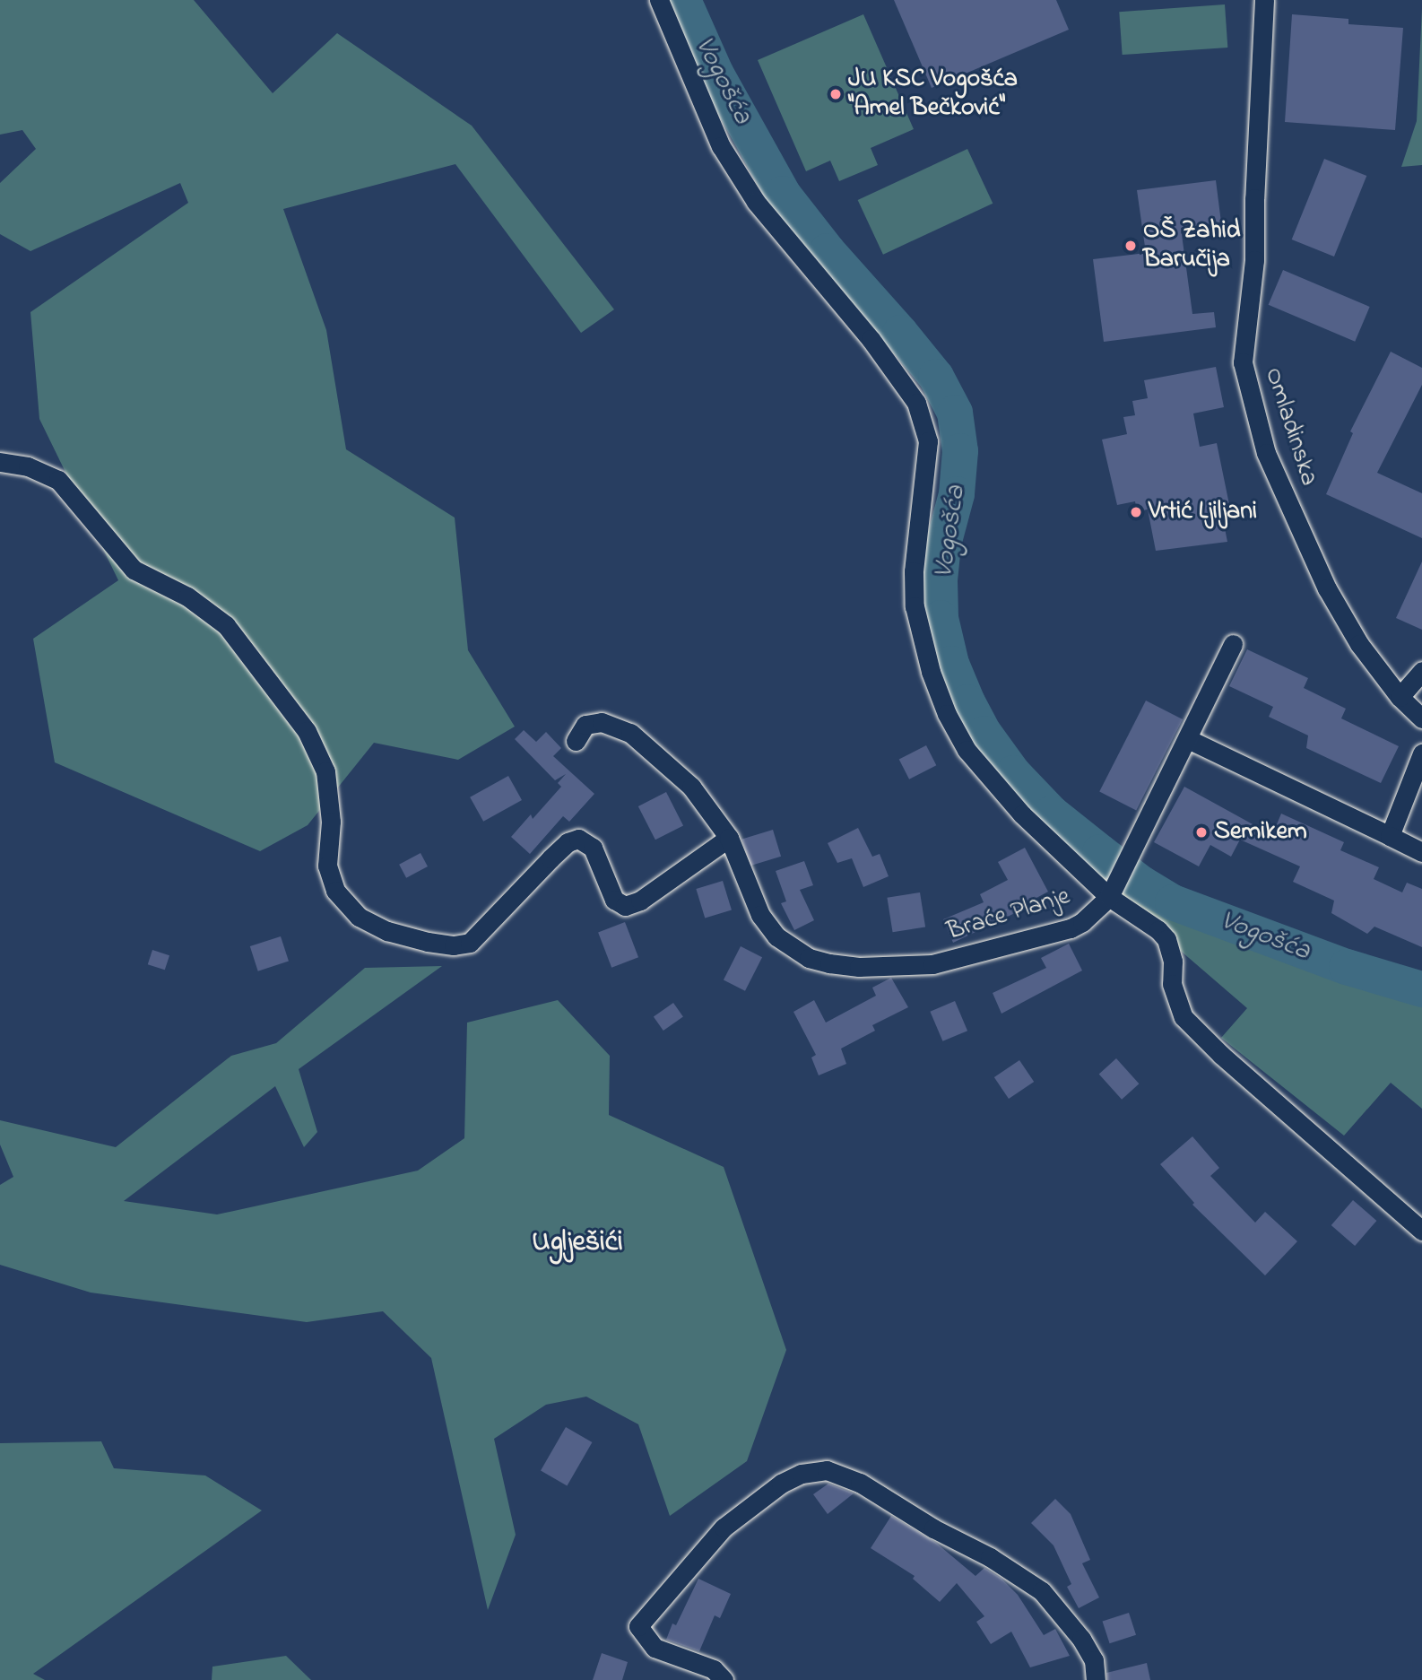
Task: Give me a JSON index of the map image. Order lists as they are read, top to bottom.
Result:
{
  "streets": {
    "street": ["Omladinska", "Braće Planje"]
  },
  "districts": ["Uglješići"],
  "water": ["Vogošća"],
  "places": [
    "JU KSC Vogošća \"Amel Bečković\"",
    "OŠ Zahid Baručija",
    "Vrtić Ljiljani",
    "Semikem"
  ]
}
